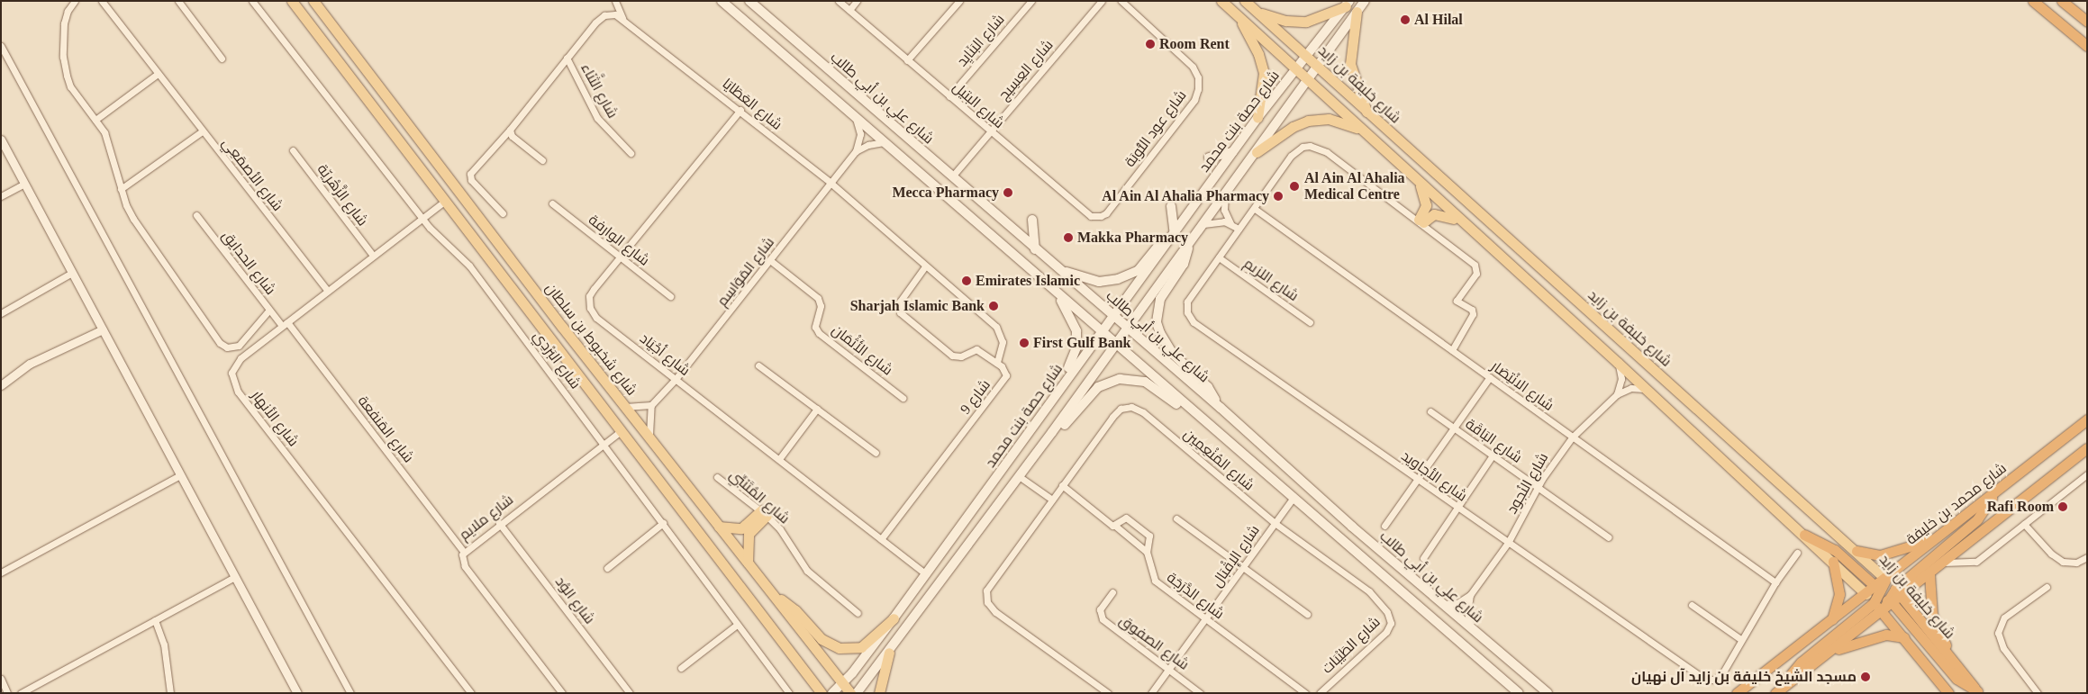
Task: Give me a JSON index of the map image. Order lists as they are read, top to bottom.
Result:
{
  "streets": {
    "highway": ["شارع خليفة بن زايد", "شارع محمد بن خليفة"],
    "main road": ["شارع علي بن أبي طالب", "شارع حصة بنت محمد", "شارع شخبوط بن سلطان"],
    "street": [
      "شارع البَنَايِد",
      "شارع العِسِيج",
      "شارع الثَّنَاء",
      "شارع العَطَايَا",
      "شارع البتيل",
      "شارع عود التُّوبَة",
      "شارع الأصمَعِي",
      "شارع الزَّهْريّة",
      "شارع الوارفة",
      "شارع الحدايق",
      "شارع المَوَاسِم",
      "شارع اللزيم",
      "شارع الأَثْمَان",
      "شارع أجْيَاد",
      "شارع البَرْدِي",
      "شارع الانْتِصَار",
      "شارع 9",
      "شارع الأنهار",
      "شارع المَنفعة",
      "شارع البَاقَة",
      "شارع المُنْعِمِين",
      "شارع الأجاويد",
      "شارع النُجود",
      "شارع المُتَنَبِّي",
      "شارع ملايم",
      "شارع الإِقْبَال",
      "شارع الدَّرَجَة",
      "شارع الوُد",
      "شارع الصفوق",
      "شارع الطَيْبَات"
    ]
  },
  "crossings": [
    ["شارع البَنَايِد", "شارع البتيل"],
    ["شارع العِسِيج", "شارع علي بن أبي طالب"],
    ["شارع العِسِيج", "شارع البتيل"],
    ["شارع خليفة بن زايد", "شارع حصة بنت محمد"],
    ["شارع خليفة بن زايد", "شارع النُجود"],
    ["شارع خليفة بن زايد", "شارع محمد بن خليفة"],
    ["شارع علي بن أبي طالب", "شارع حصة بنت محمد"],
    ["شارع العَطَايَا", "شارع المَوَاسِم"],
    ["شارع العَطَايَا", "شارع أجْيَاد"],
    ["شارع العَطَايَا", "شارع 9"],
    ["شارع البتيل", "شارع عود التُّوبَة"],
    ["شارع حصة بنت محمد", "شارع شخبوط بن سلطان"],
    ["شارع حصة بنت محمد", "شارع أجْيَاد"],
    ["شارع الأصمَعِي", "شارع الأنهار"],
    ["شارع الزَّهْريّة", "شارع الأنهار"],
    ["شارع الوارفة", "شارع أجْيَاد"],
    ["شارع الحدايق", "شارع الأنهار"],
    ["شارع الحدايق", "شارع المَنفعة"],
    ["شارع المَوَاسِم", "شارع الأَثْمَان"],
    ["شارع المَوَاسِم", "شارع أجْيَاد"],
    ["شارع اللزيم", "شارع الأجاويد"],
    ["شارع أجْيَاد", "شارع 9"],
    ["شارع البَرْدِي", "شارع الأنهار"],
    ["شارع البَرْدِي", "شارع ملايم"],
    ["شارع الانْتِصَار", "شارع الأجاويد"],
    ["شارع الانْتِصَار", "شارع النُجود"],
    ["شارع الأنهار", "شارع المَنفعة"],
    ["شارع المَنفعة", "شارع ملايم"],
    ["شارع البَاقَة", "شارع النُجود"],
    ["شارع المُنْعِمِين", "شارع الإِقْبَال"],
    ["شارع المُنْعِمِين", "شارع الطَيْبَات"],
    ["شارع الأجاويد", "شارع النُجود"],
    ["شارع ملايم", "شارع الوُد"],
    ["شارع الإِقْبَال", "شارع الدَّرَجَة"],
    ["شارع الإِقْبَال", "شارع الصفوق"]
  ],
  "places": [
    "Al Hilal",
    "Room Rent",
    "Al Ain Al Ahalia Medical Centre",
    "Mecca Pharmacy",
    "Al Ain Al Ahalia Pharmacy",
    "Makka Pharmacy",
    "Emirates Islamic",
    "Sharjah Islamic Bank",
    "First Gulf Bank",
    "Rafi Room",
    "مسجد الشيخ خليفة بن زايد آل نهيان"
  ]
}
